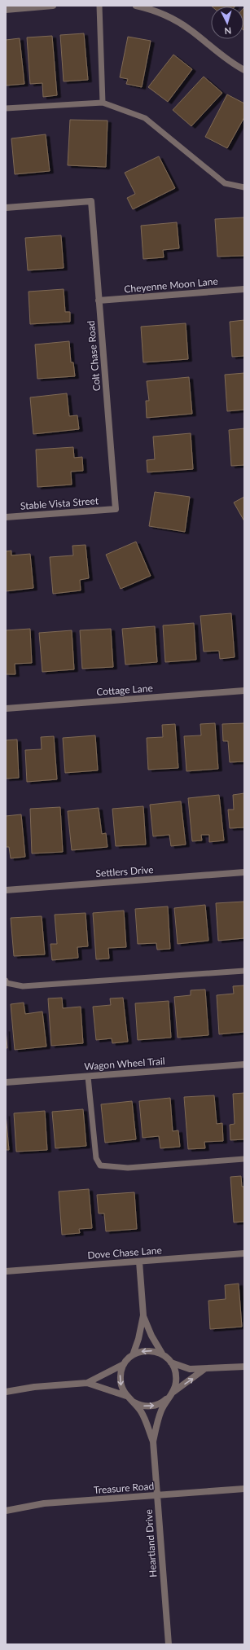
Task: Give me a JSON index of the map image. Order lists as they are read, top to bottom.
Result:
{
  "streets": {
    "street": [
      "Cheyenne Moon Lane",
      "Colt Chase Road",
      "Stable Vista Street",
      "Cottage Lane",
      "Settlers Drive",
      "Wagon Wheel Trail",
      "Dove Chase Lane",
      "Treasure Road",
      "Heartland Drive"
    ]
  },
  "crossings": [
    ["Cheyenne Moon Lane", "Colt Chase Road"],
    ["Colt Chase Road", "Stable Vista Street"],
    ["Dove Chase Lane", "Heartland Drive"],
    ["Treasure Road", "Heartland Drive"]
  ],
  "north": "bottom"
}
